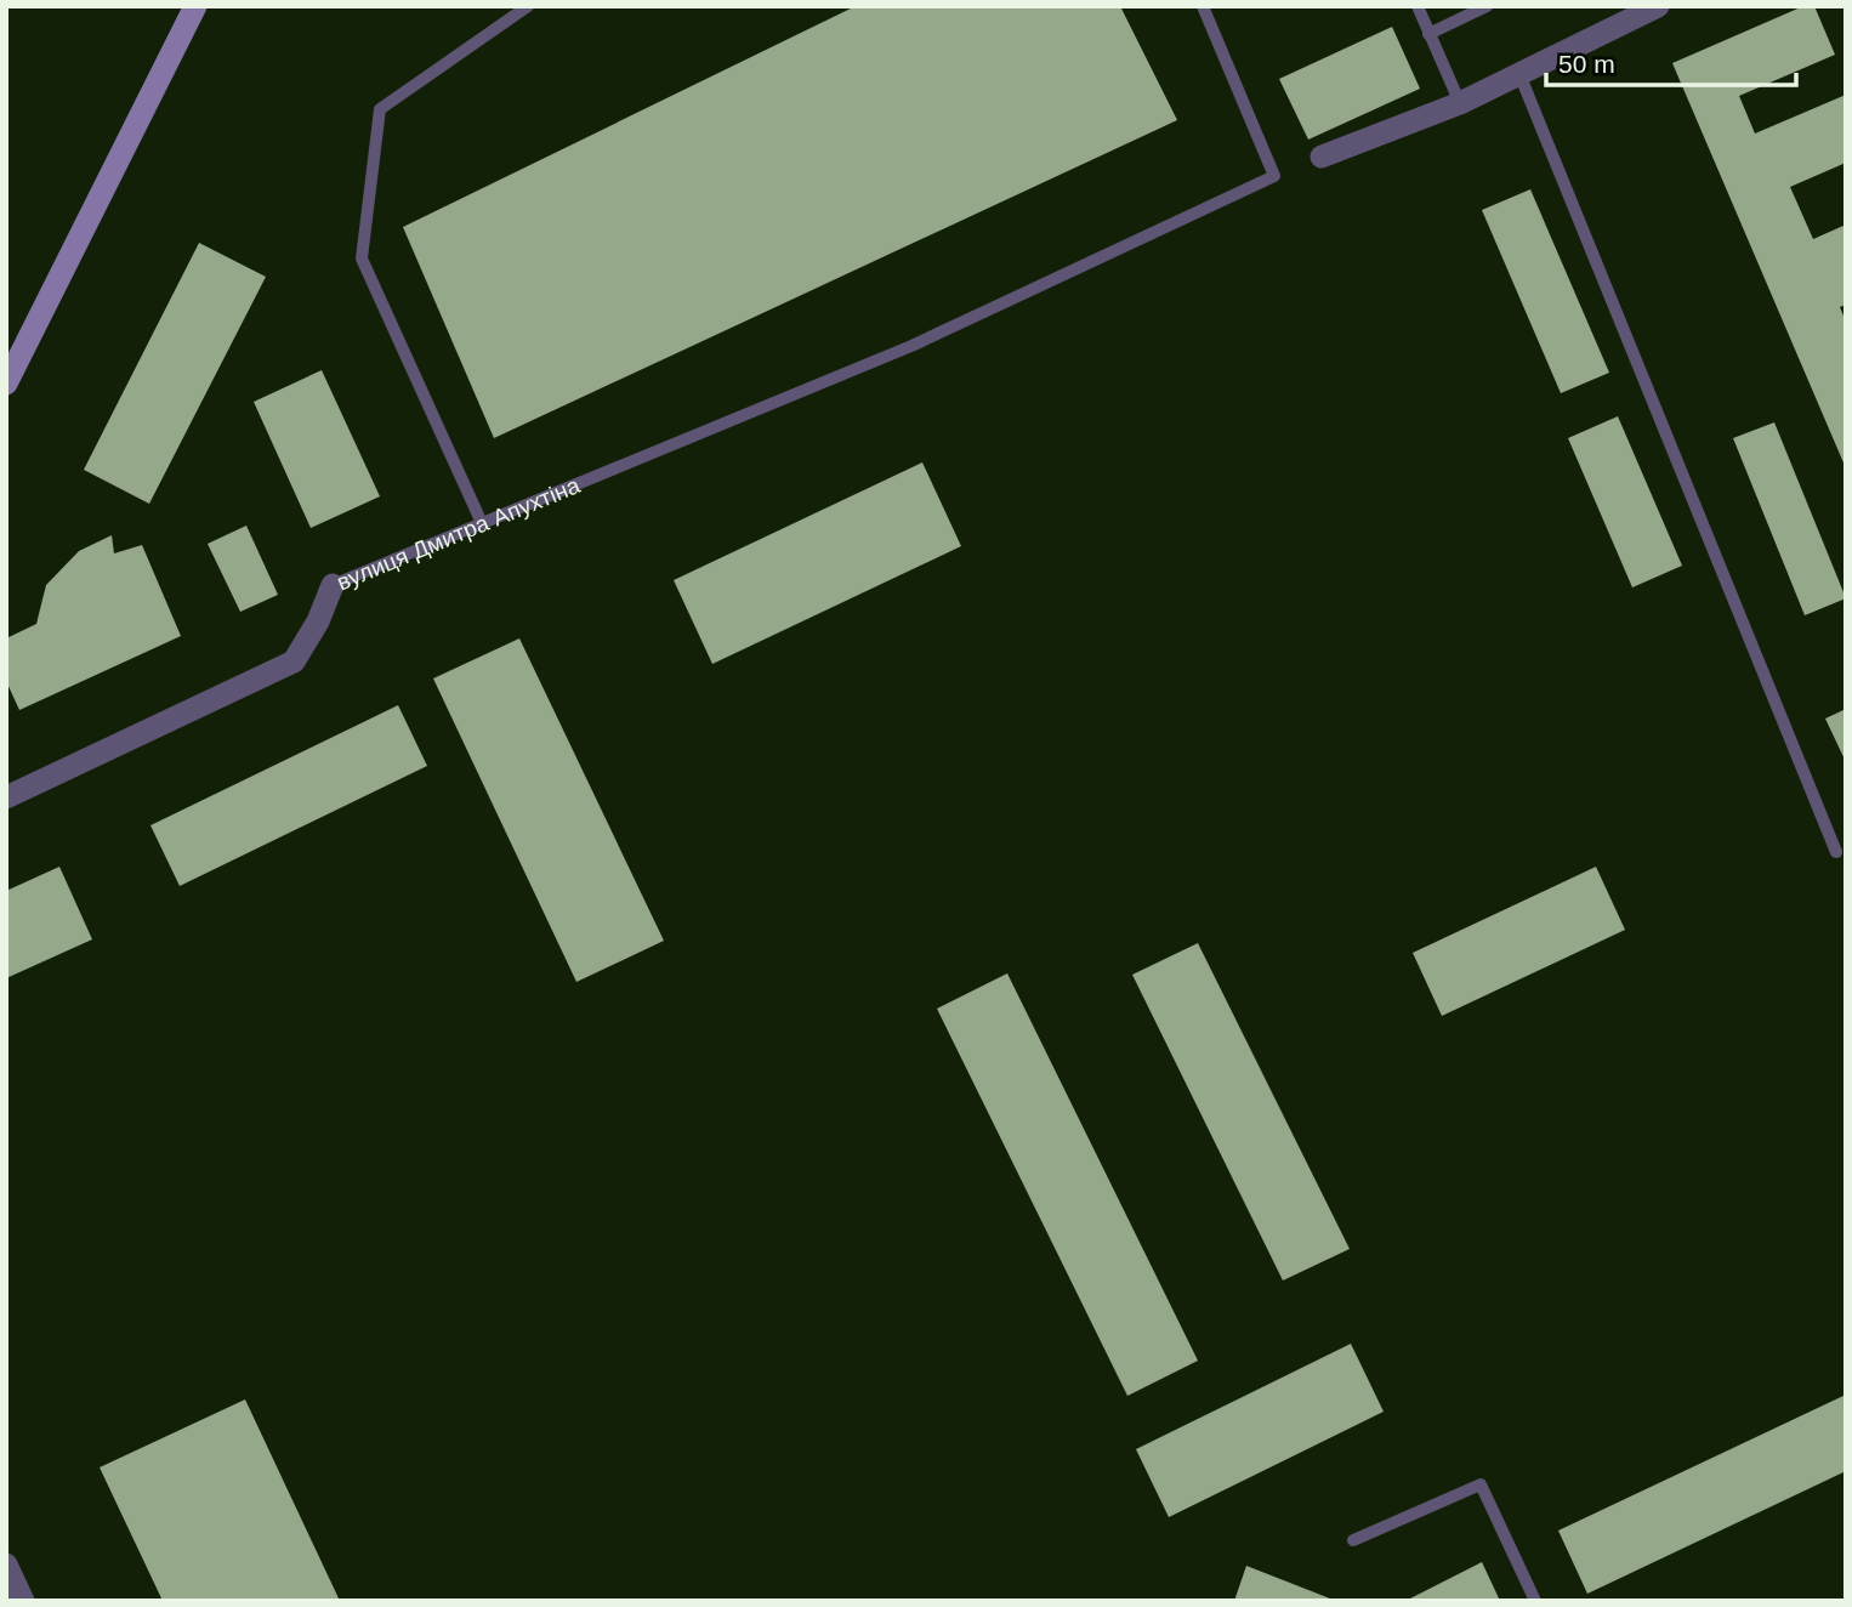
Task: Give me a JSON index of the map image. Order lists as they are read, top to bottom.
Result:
{
  "streets": {
    "street": ["вулиця Дмитра Апухтіна"]
  },
  "scale_bar": "50 m"
}
